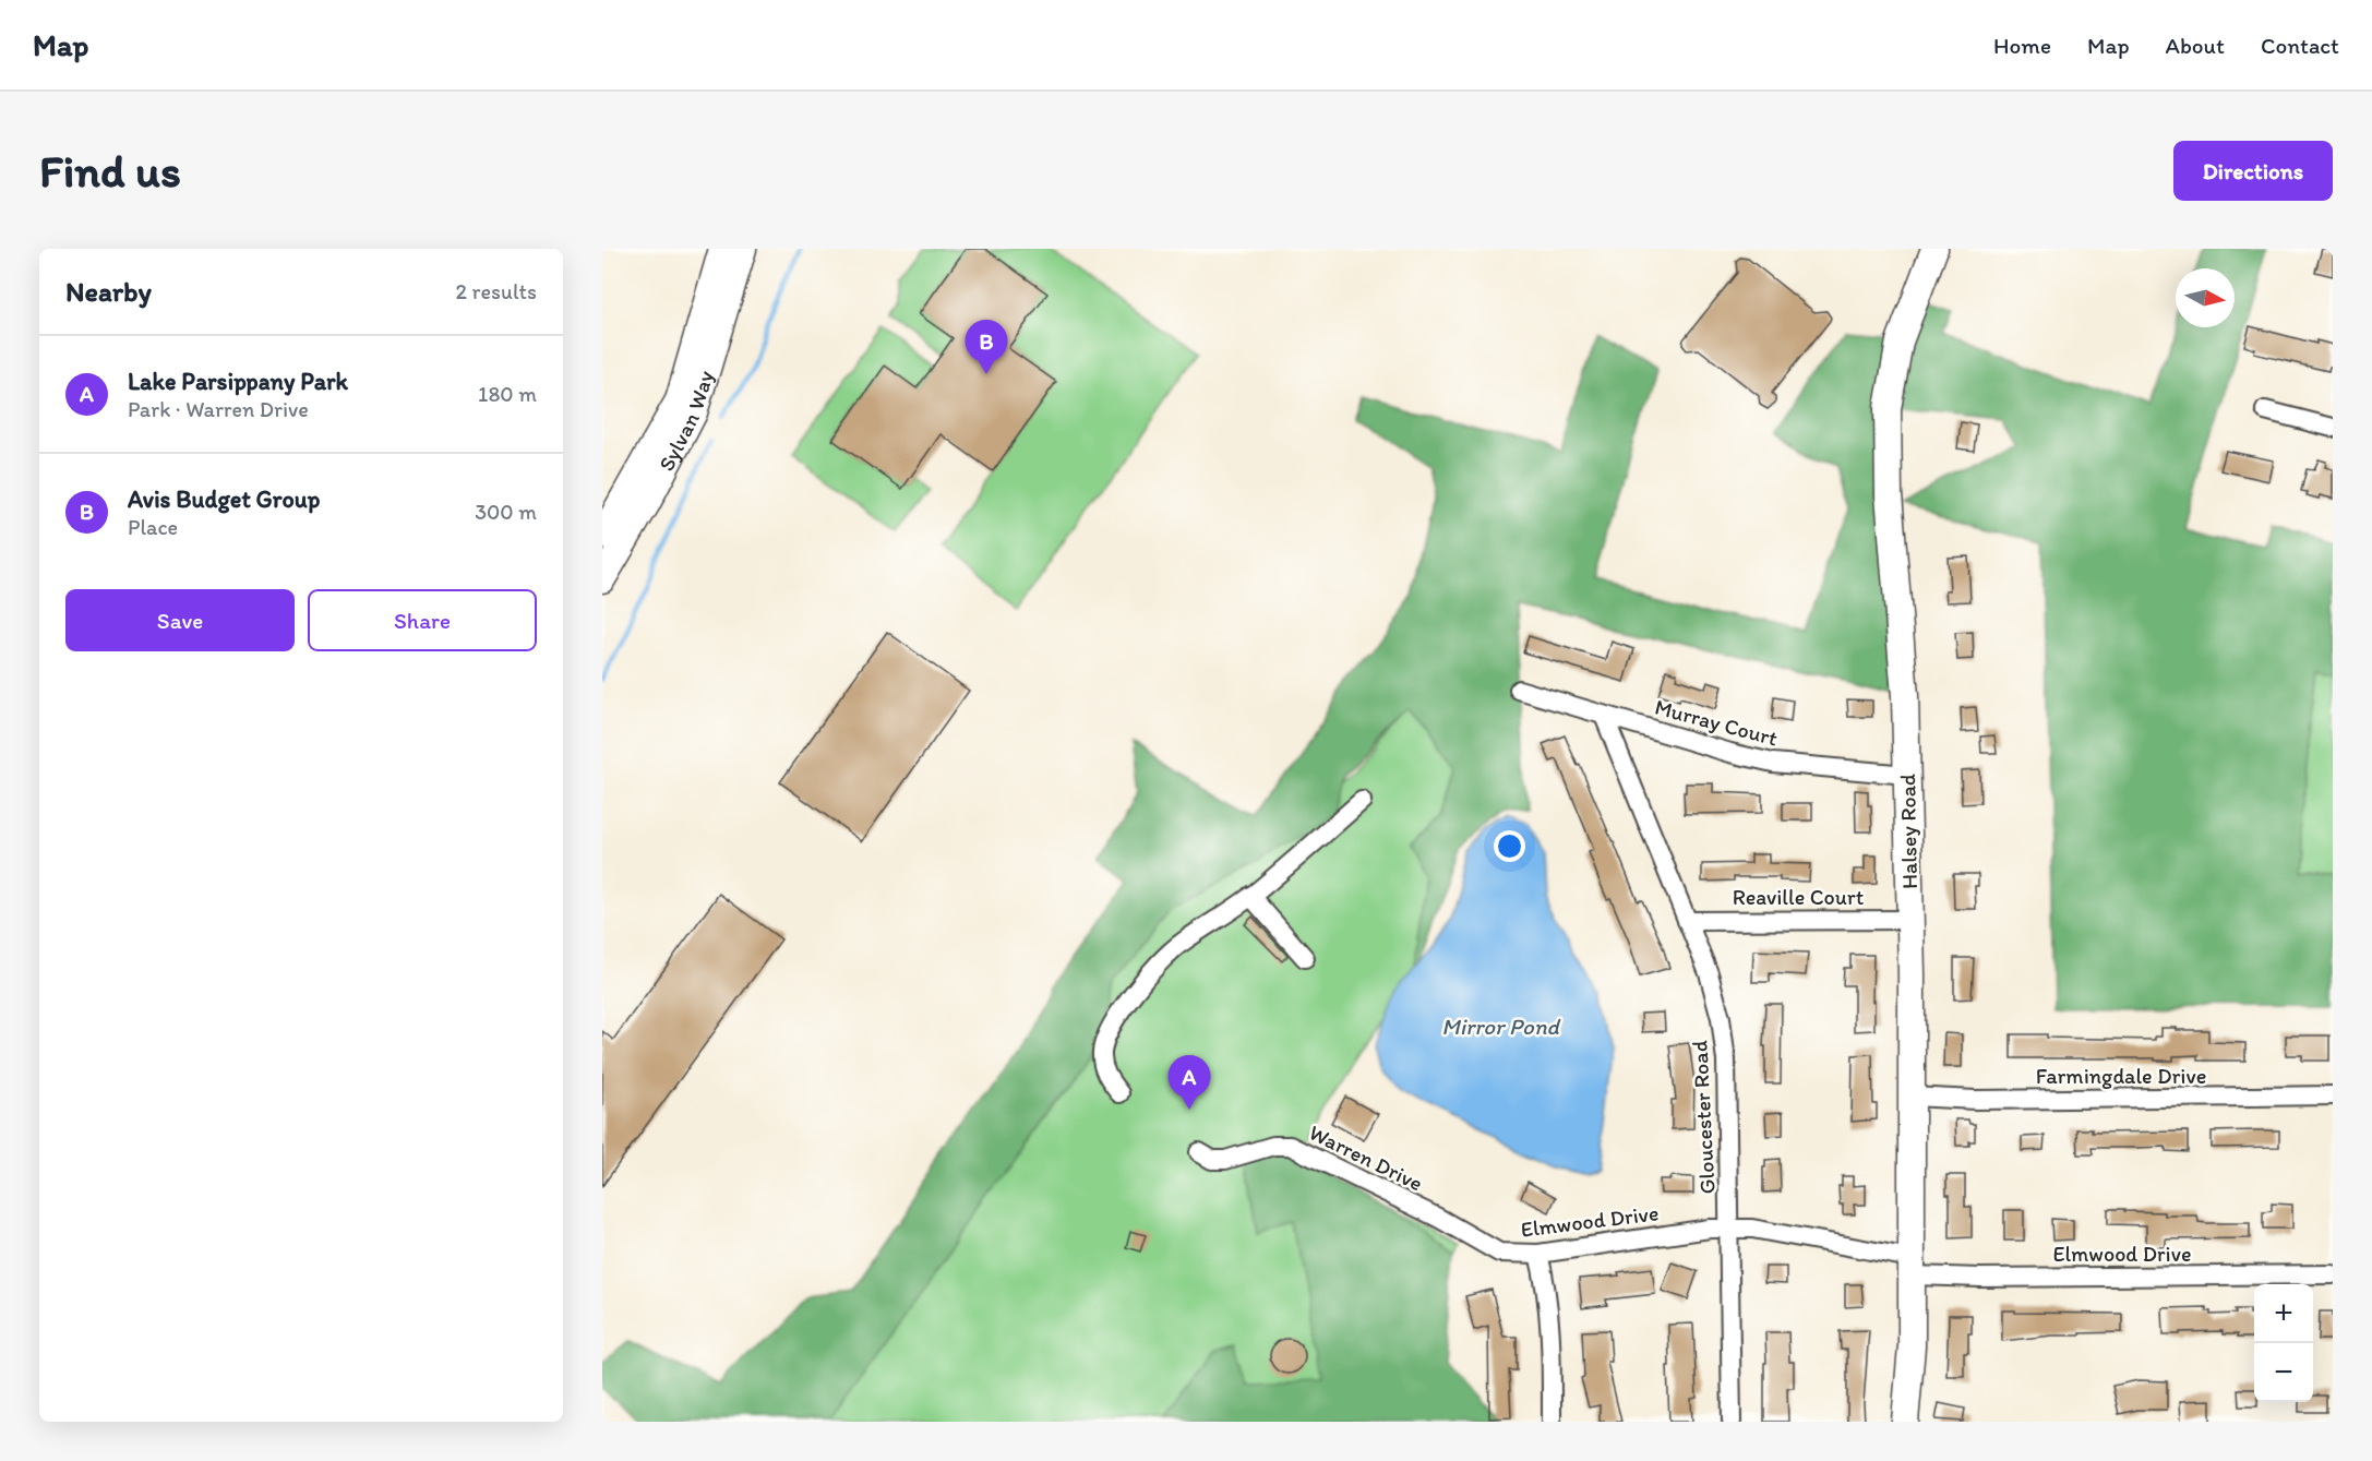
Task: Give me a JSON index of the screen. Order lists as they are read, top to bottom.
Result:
{
  "streets": {
    "street": [
      "Sylvan Way",
      "Murray Court",
      "Halsey Road",
      "Reaville Court",
      "Farmingdale Drive",
      "Gloucester Road",
      "Warren Drive",
      "Elmwood Drive"
    ]
  },
  "crossings": [
    ["Murray Court", "Halsey Road"],
    ["Murray Court", "Gloucester Road"],
    ["Halsey Road", "Reaville Court"],
    ["Halsey Road", "Farmingdale Drive"],
    ["Halsey Road", "Elmwood Drive"],
    ["Reaville Court", "Gloucester Road"],
    ["Gloucester Road", "Elmwood Drive"],
    ["Warren Drive", "Elmwood Drive"]
  ],
  "water": ["Mirror Pond"],
  "north": "right",
  "page": {
    "header": "Map",
    "nav": [
      "Home",
      "Map",
      "About",
      "Contact"
    ],
    "buttons": [
      "Directions",
      ["Save", "Share"]
    ],
    "title": "Find us",
    "heading": ["Nearby", "2 results"],
    "pins": ["B", "A"],
    "list": [
      {
        "mark": "A",
        "name": "Lake Parsippany Park",
        "note": "Park · Warren Drive",
        "value": "180 m"
      },
      {
        "mark": "B",
        "name": "Avis Budget Group",
        "note": "Place",
        "value": "300 m"
      }
    ],
    "map_buttons": ["+", "−"]
  }
}
